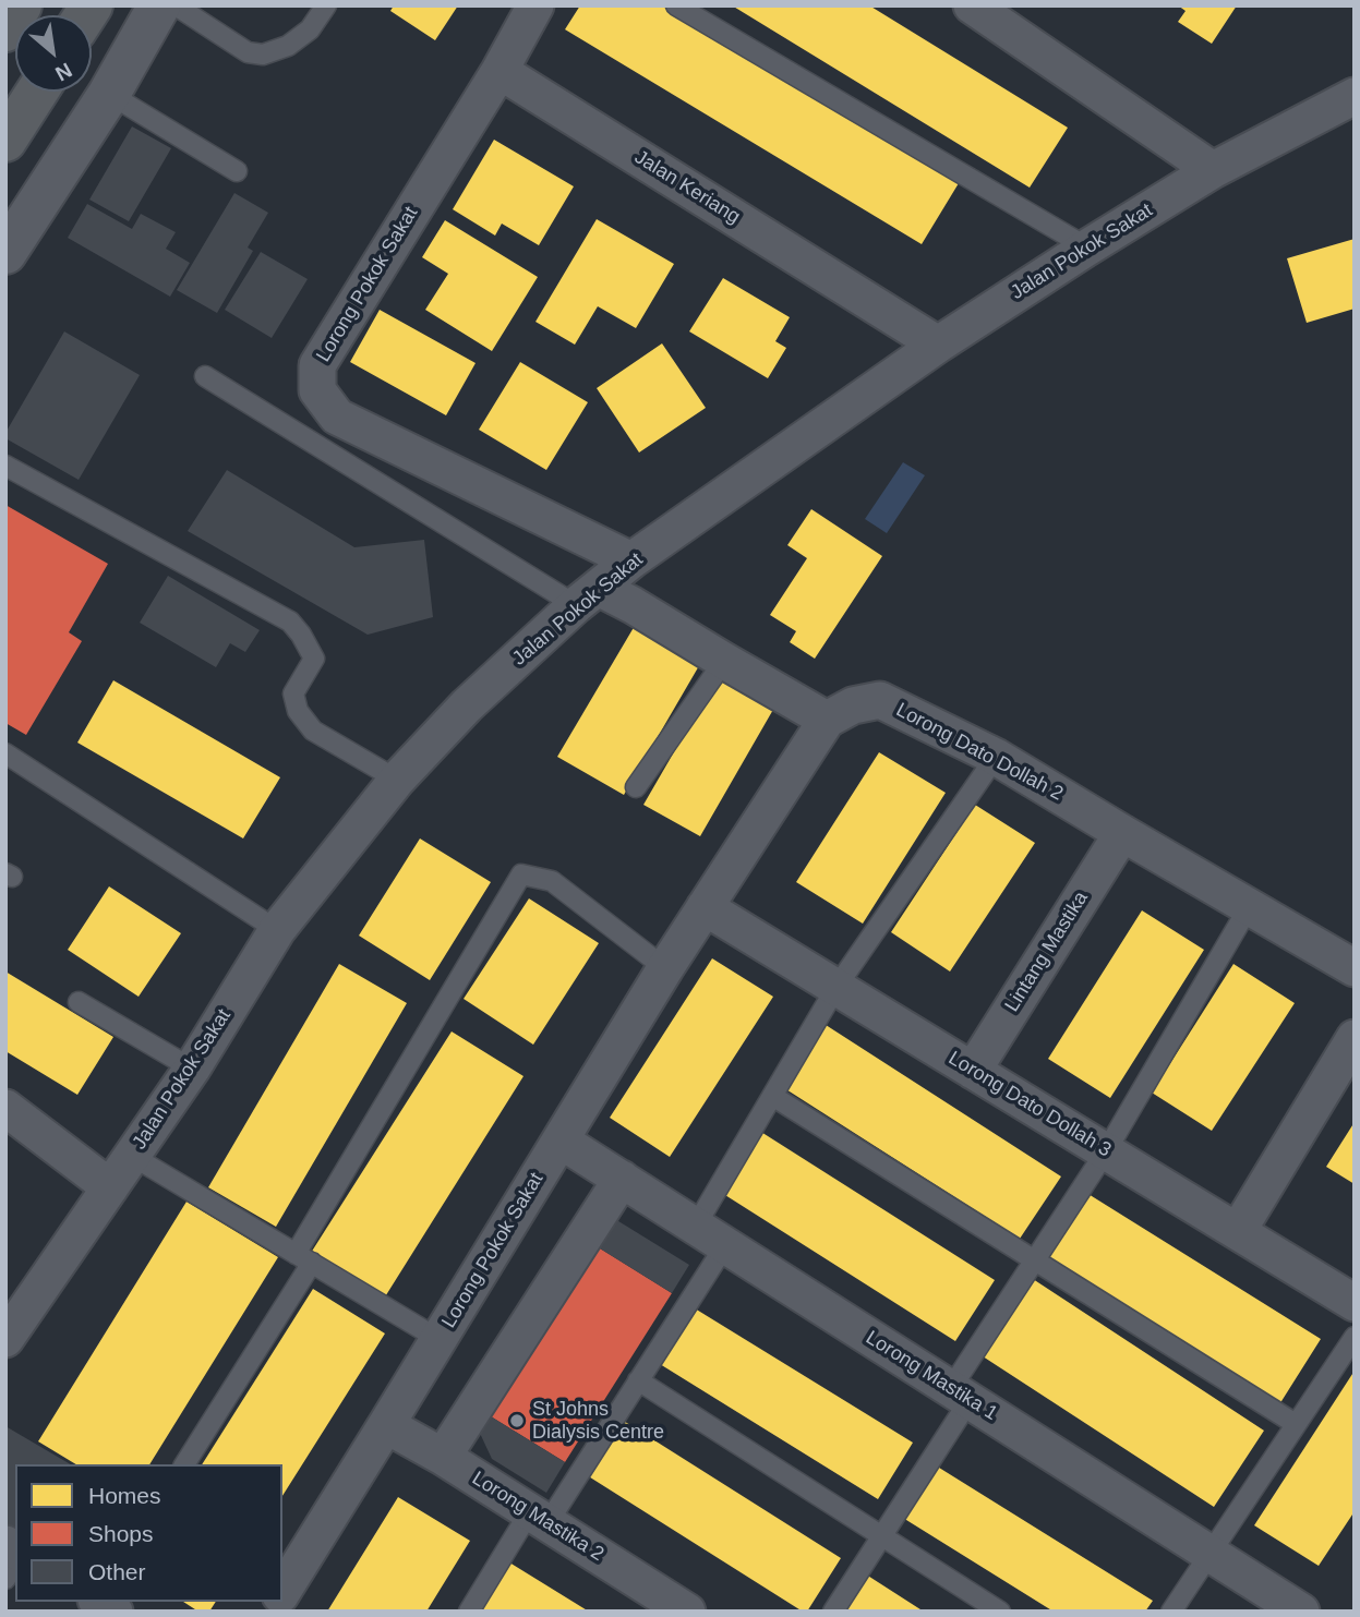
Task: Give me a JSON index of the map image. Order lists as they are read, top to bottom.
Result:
{
  "streets": {
    "street": [
      "Jalan Keriang",
      "Jalan Pokok Sakat",
      "Lorong Pokok Sakat",
      "Lorong Dato Dollah 2",
      "Lintang Mastika",
      "Lorong Dato Dollah 3",
      "Lorong Mastika 1",
      "Lorong Mastika 2"
    ]
  },
  "crossings": [
    ["Jalan Keriang", "Jalan Pokok Sakat"],
    ["Jalan Keriang", "Lorong Pokok Sakat"],
    ["Jalan Pokok Sakat", "Lorong Pokok Sakat"],
    ["Lorong Pokok Sakat", "Lorong Dato Dollah 3"],
    ["Lorong Pokok Sakat", "Lorong Mastika 1"],
    ["Lorong Pokok Sakat", "Lorong Mastika 2"],
    ["Lorong Dato Dollah 2", "Lintang Mastika"],
    ["Lintang Mastika", "Lorong Dato Dollah 3"]
  ],
  "places": ["St Johns Dialysis Centre"],
  "legend": ["Homes", "Shops", "Other"],
  "north": "bottom right"
}
